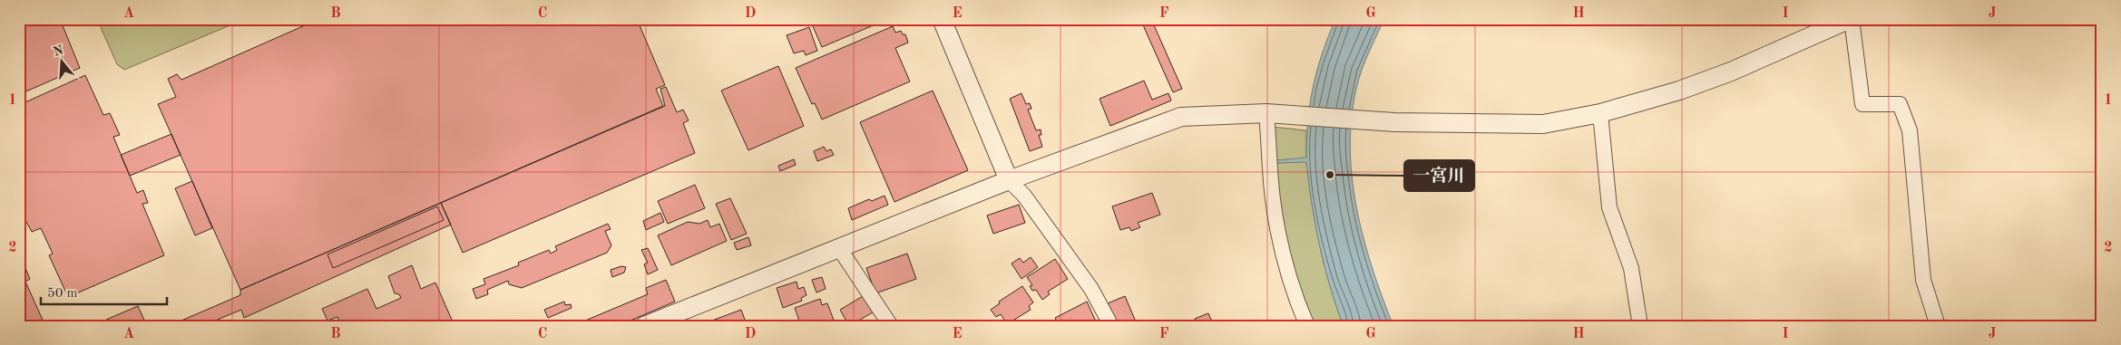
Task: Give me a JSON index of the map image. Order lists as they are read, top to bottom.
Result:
{
  "places": ["一宮川"],
  "scale_bar": "50 m",
  "north": "top",
  "grid": {
    "columns": [
      "A",
      "B",
      "C",
      "D",
      "E",
      "F",
      "G",
      "H",
      "I",
      "J"
    ],
    "rows": ["1", "2"]
  }
}
